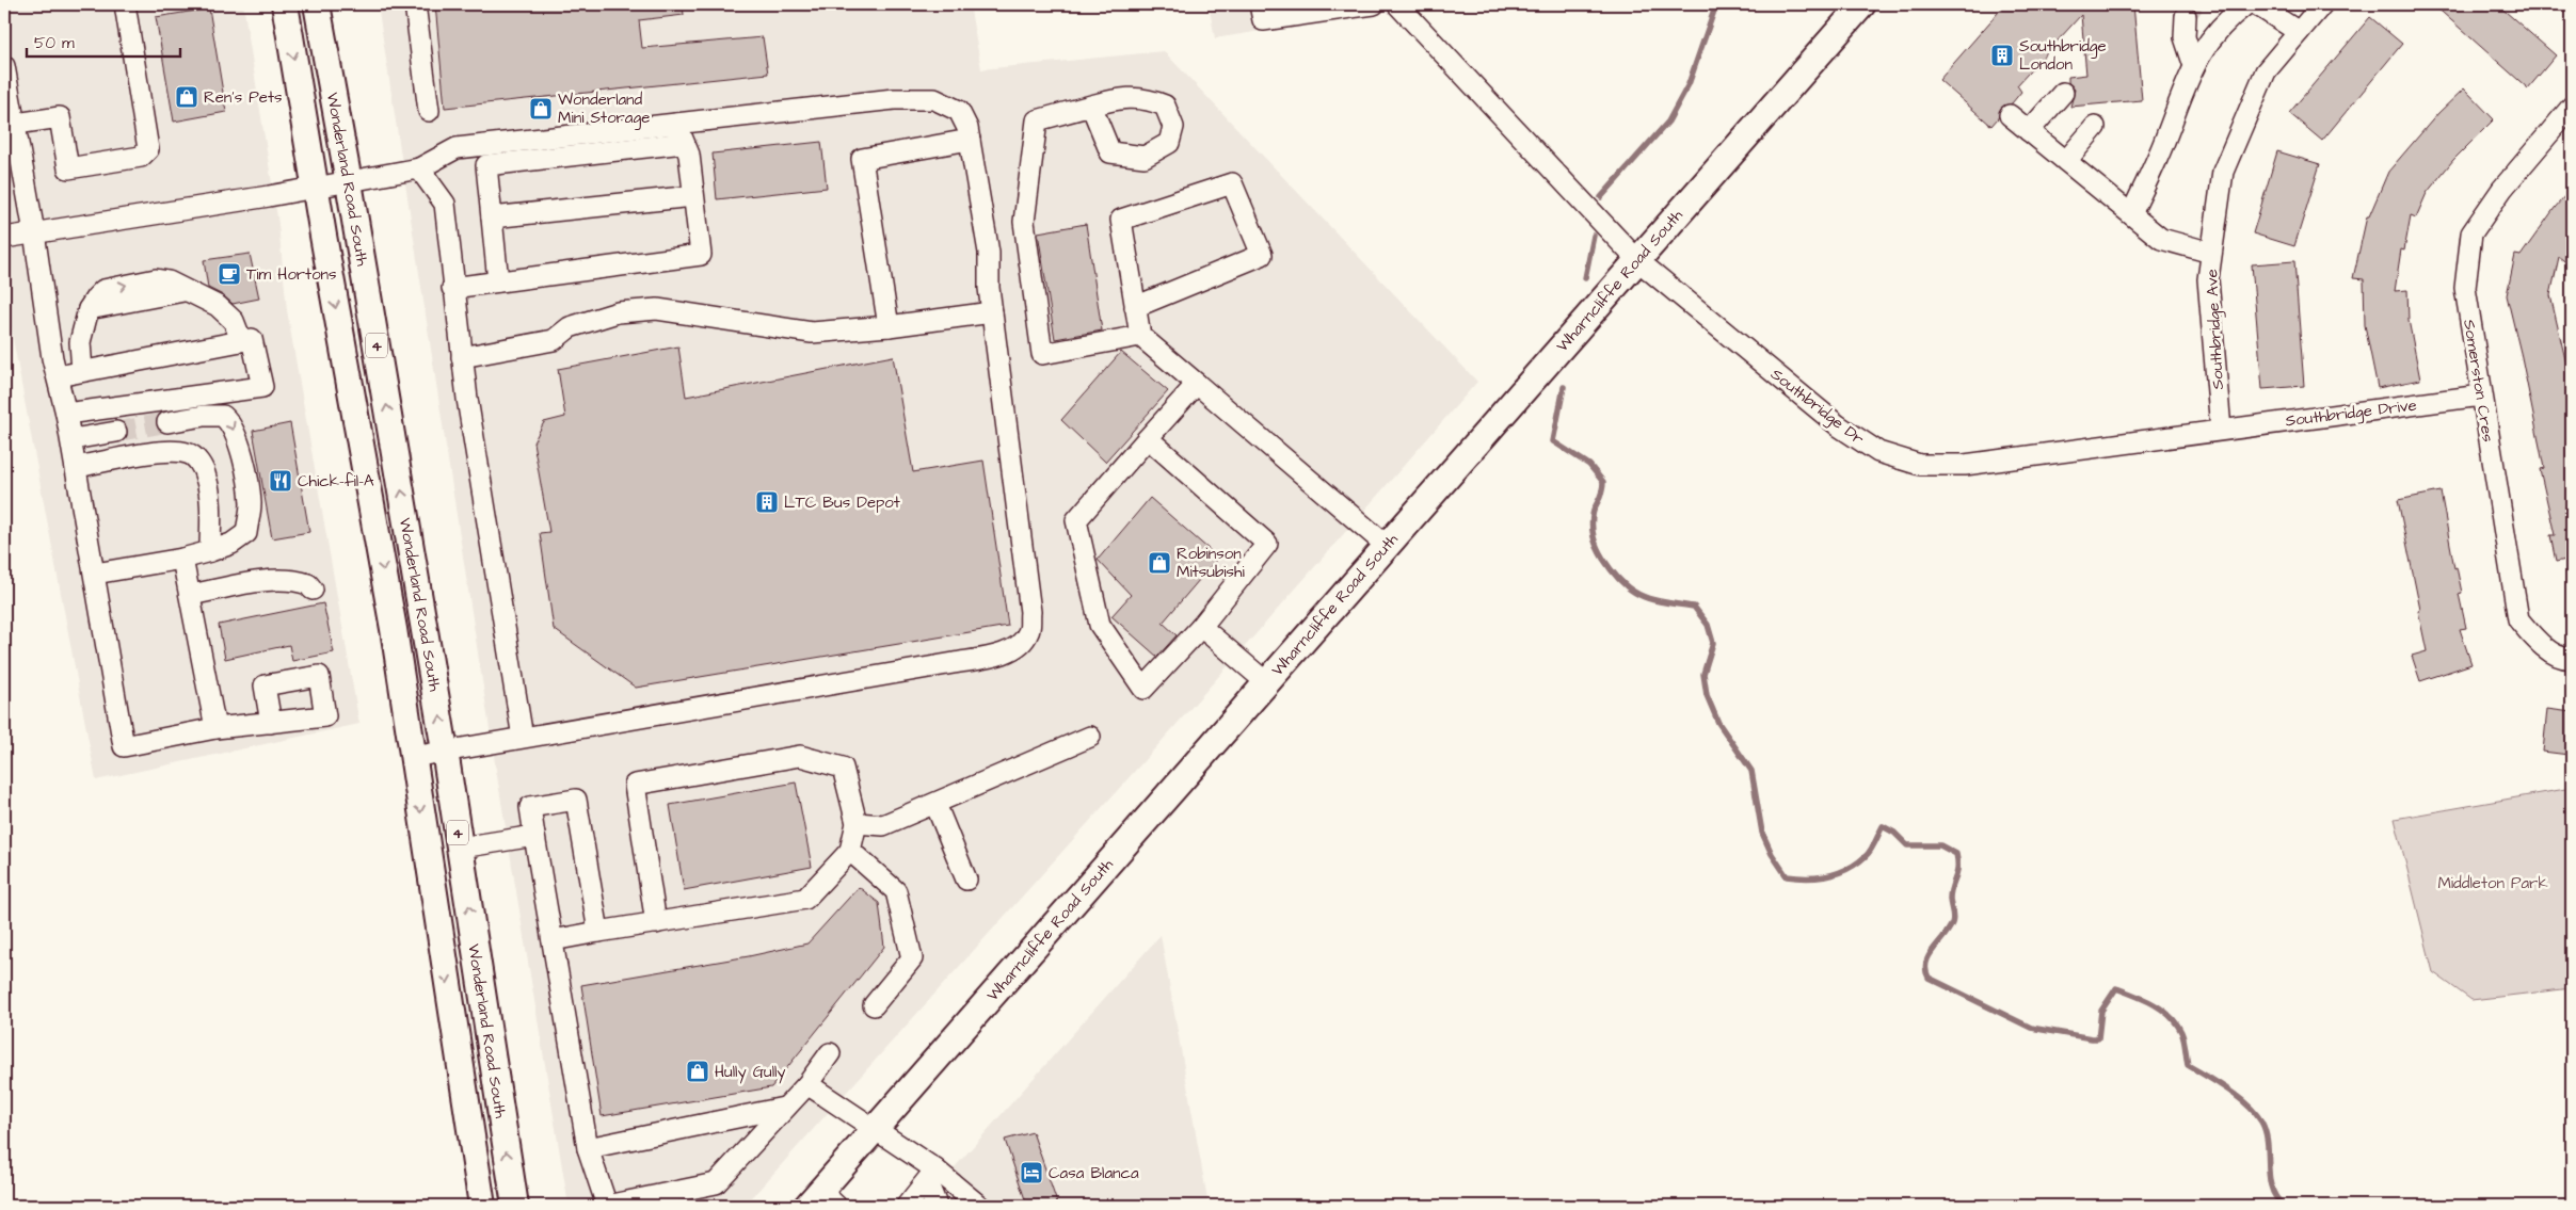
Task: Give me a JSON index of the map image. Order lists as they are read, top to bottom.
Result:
{
  "streets": {
    "main road": ["Wonderland Road South", "Wharncliffe Road South", "4"],
    "street": [
      "Southbridge Ave",
      "Somerston Cres",
      "Southbridge Dr",
      "Southbridge Drive"
    ]
  },
  "crossings": [
    ["Wharncliffe Road South", "Southbridge Dr"],
    ["Southbridge Ave", "Southbridge Dr"],
    ["Southbridge Ave", "Southbridge Drive"],
    ["Somerston Cres", "Southbridge Drive"],
    ["Southbridge Dr", "Southbridge Drive"]
  ],
  "parks": ["Middleton Park"],
  "places": {
    "building": ["Southbridge London", "LTC Bus Depot"],
    "shop": [
      "Ren's Pets",
      "Wonderland Mini Storage",
      "Robinson Mitsubishi",
      "Hully Gully"
    ],
    "cafe": ["Tim Hortons"],
    "restaurant": ["Chick-fil-A"],
    "hotel": ["Casa Blanca"]
  },
  "scale_bar": "50 m"
}
